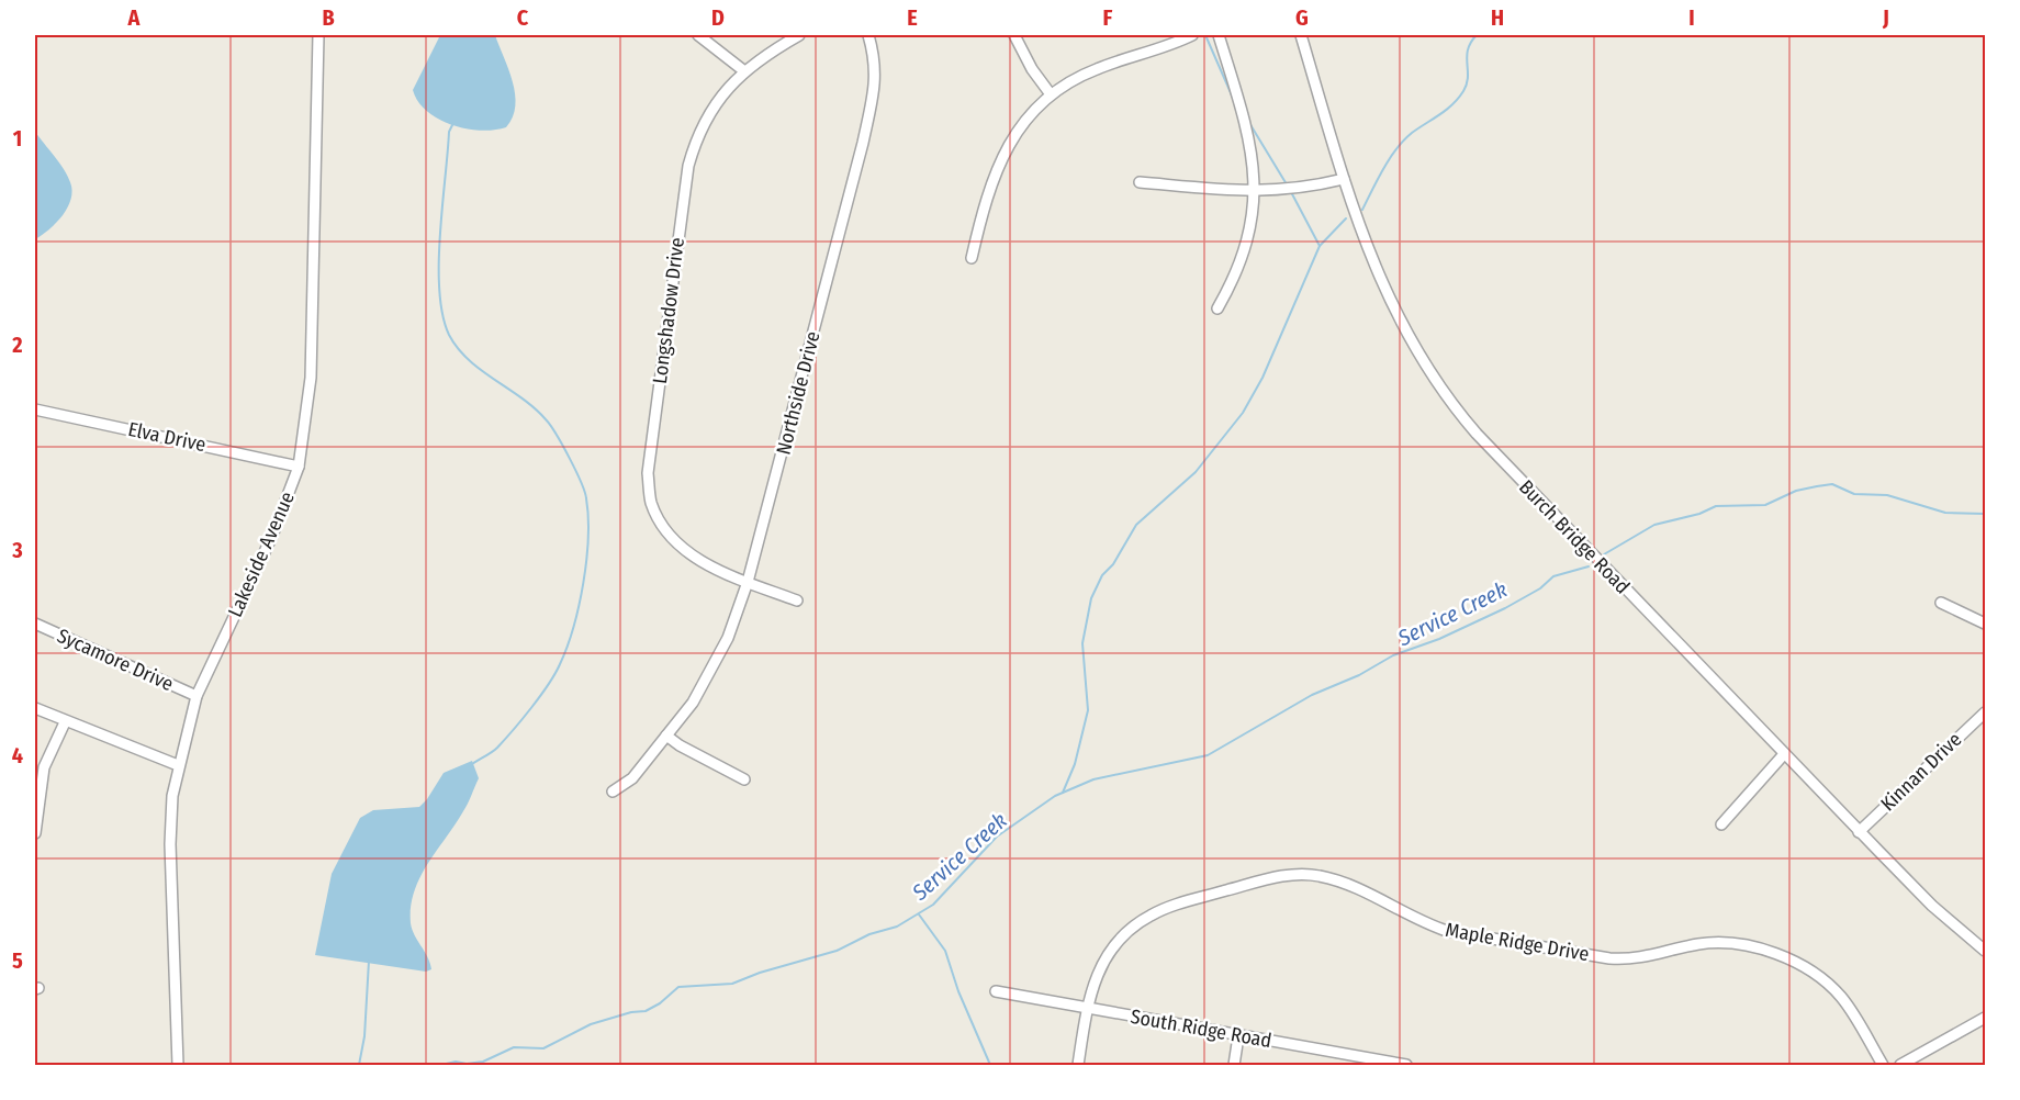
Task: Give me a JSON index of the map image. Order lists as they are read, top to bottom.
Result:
{
  "streets": {
    "street": [
      "Longshadow Drive",
      "Northside Drive",
      "Elva Drive",
      "Burch Bridge Road",
      "Lakeside Avenue",
      "Sycamore Drive",
      "Kinnan Drive",
      "Maple Ridge Drive",
      "South Ridge Road"
    ]
  },
  "crossings": [
    ["Longshadow Drive", "Northside Drive"],
    ["Elva Drive", "Lakeside Avenue"],
    ["Burch Bridge Road", "Kinnan Drive"],
    ["Lakeside Avenue", "Sycamore Drive"],
    ["Maple Ridge Drive", "South Ridge Road"]
  ],
  "water": ["Service Creek"],
  "grid": {
    "columns": [
      "A",
      "B",
      "C",
      "D",
      "E",
      "F",
      "G",
      "H",
      "I",
      "J"
    ],
    "rows": [
      "1",
      "2",
      "3",
      "4",
      "5"
    ]
  }
}
